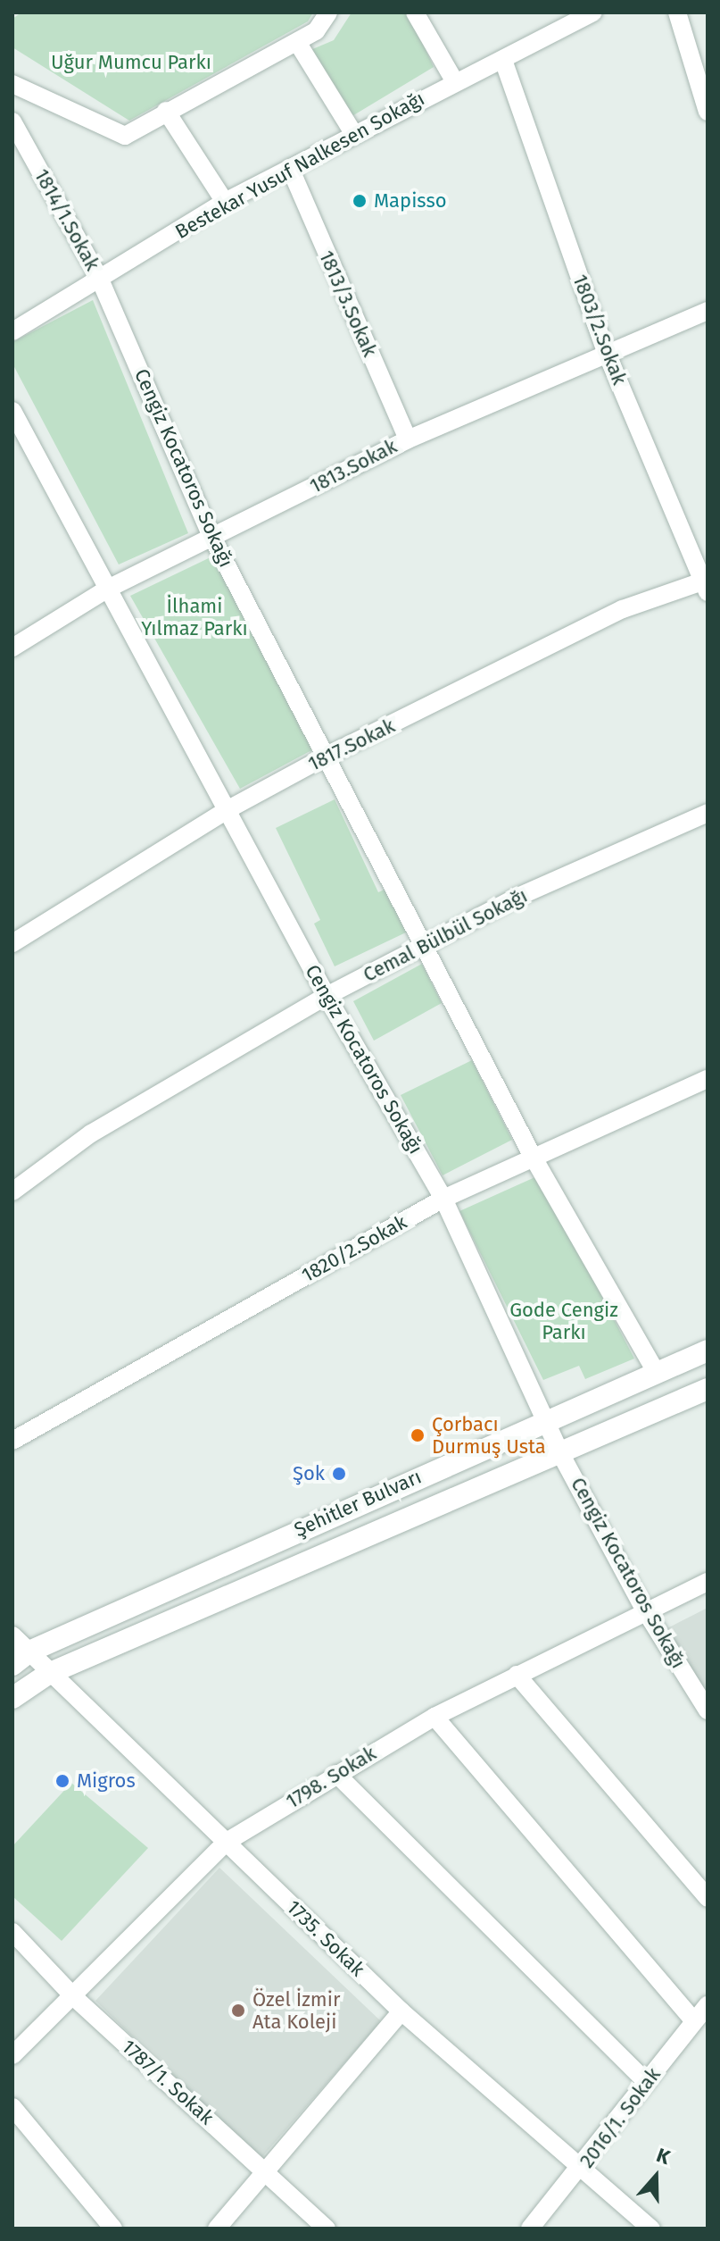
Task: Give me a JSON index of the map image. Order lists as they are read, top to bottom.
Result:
{
  "streets": {
    "street": [
      "Bestekar Yusuf Nalkesen Sokağı",
      "1814/1.Sokak",
      "1813/3.Sokak",
      "1803/2.Sokak",
      "1813.Sokak",
      "Cengiz Kocatoros Sokağı",
      "1817.Sokak",
      "Cemal Bülbül Sokağı",
      "1820/2.Sokak",
      "Şehitler Bulvarı",
      "1798. Sokak",
      "1735. Sokak",
      "1787/1. Sokak",
      "2016/1. Sokak"
    ]
  },
  "crossings": [
    ["Bestekar Yusuf Nalkesen Sokağı", "1814/1.Sokak"],
    ["Bestekar Yusuf Nalkesen Sokağı", "1813/3.Sokak"],
    ["Bestekar Yusuf Nalkesen Sokağı", "1803/2.Sokak"],
    ["Bestekar Yusuf Nalkesen Sokağı", "Cengiz Kocatoros Sokağı"],
    ["1814/1.Sokak", "Cengiz Kocatoros Sokağı"],
    ["1813/3.Sokak", "1813.Sokak"],
    ["1803/2.Sokak", "1813.Sokak"],
    ["1803/2.Sokak", "1817.Sokak"],
    ["1813.Sokak", "Cengiz Kocatoros Sokağı"],
    ["Cengiz Kocatoros Sokağı", "1817.Sokak"],
    ["Cengiz Kocatoros Sokağı", "Cemal Bülbül Sokağı"],
    ["Cengiz Kocatoros Sokağı", "1820/2.Sokak"],
    ["Cengiz Kocatoros Sokağı", "Şehitler Bulvarı"],
    ["Cengiz Kocatoros Sokağı", "1798. Sokak"],
    ["Şehitler Bulvarı", "1735. Sokak"],
    ["1798. Sokak", "1735. Sokak"],
    ["1798. Sokak", "1787/1. Sokak"],
    ["1735. Sokak", "2016/1. Sokak"]
  ],
  "parks": ["Uğur Mumcu Parkı", "İlhami Yılmaz Parkı", "Gode Cengiz Parkı"],
  "places": [
    "Mapisso",
    "Çorbacı Durmuş Usta",
    "Şok",
    "Migros",
    "Özel İzmir Ata Koleji"
  ],
  "north": "top"
}
